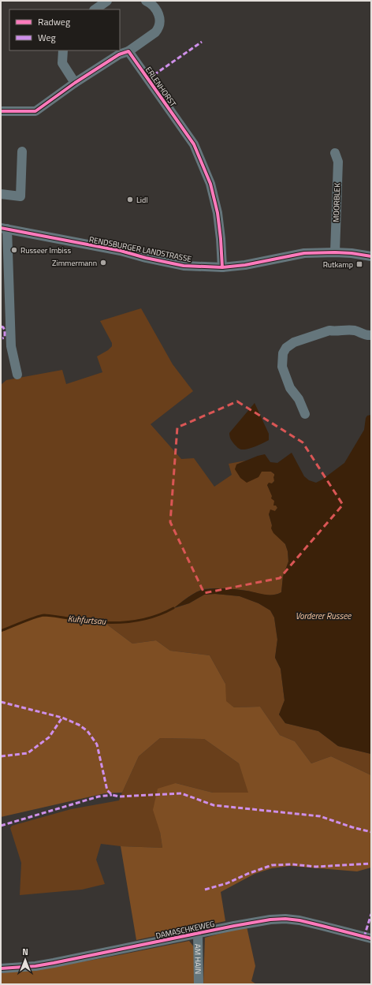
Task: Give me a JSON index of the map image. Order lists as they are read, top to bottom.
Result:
{
  "streets": {
    "street": [
      "ERLENHORST",
      "MOORBLEK",
      "RENDSBURGER LANDSTRASSE",
      "DAMASCHKEWEG",
      "AM HAIN"
    ]
  },
  "crossings": [
    ["ERLENHORST", "RENDSBURGER LANDSTRASSE"],
    ["MOORBLEK", "RENDSBURGER LANDSTRASSE"],
    ["DAMASCHKEWEG", "AM HAIN"]
  ],
  "water": ["Vorderer Russee", "Kuhfurtsau"],
  "places": {
    "other": ["Lidl", "Russeer Imbiss", "Zimmermann"],
    "transit": ["Rutkamp"]
  },
  "legend": ["Radweg", "Weg"],
  "north": "top"
}
